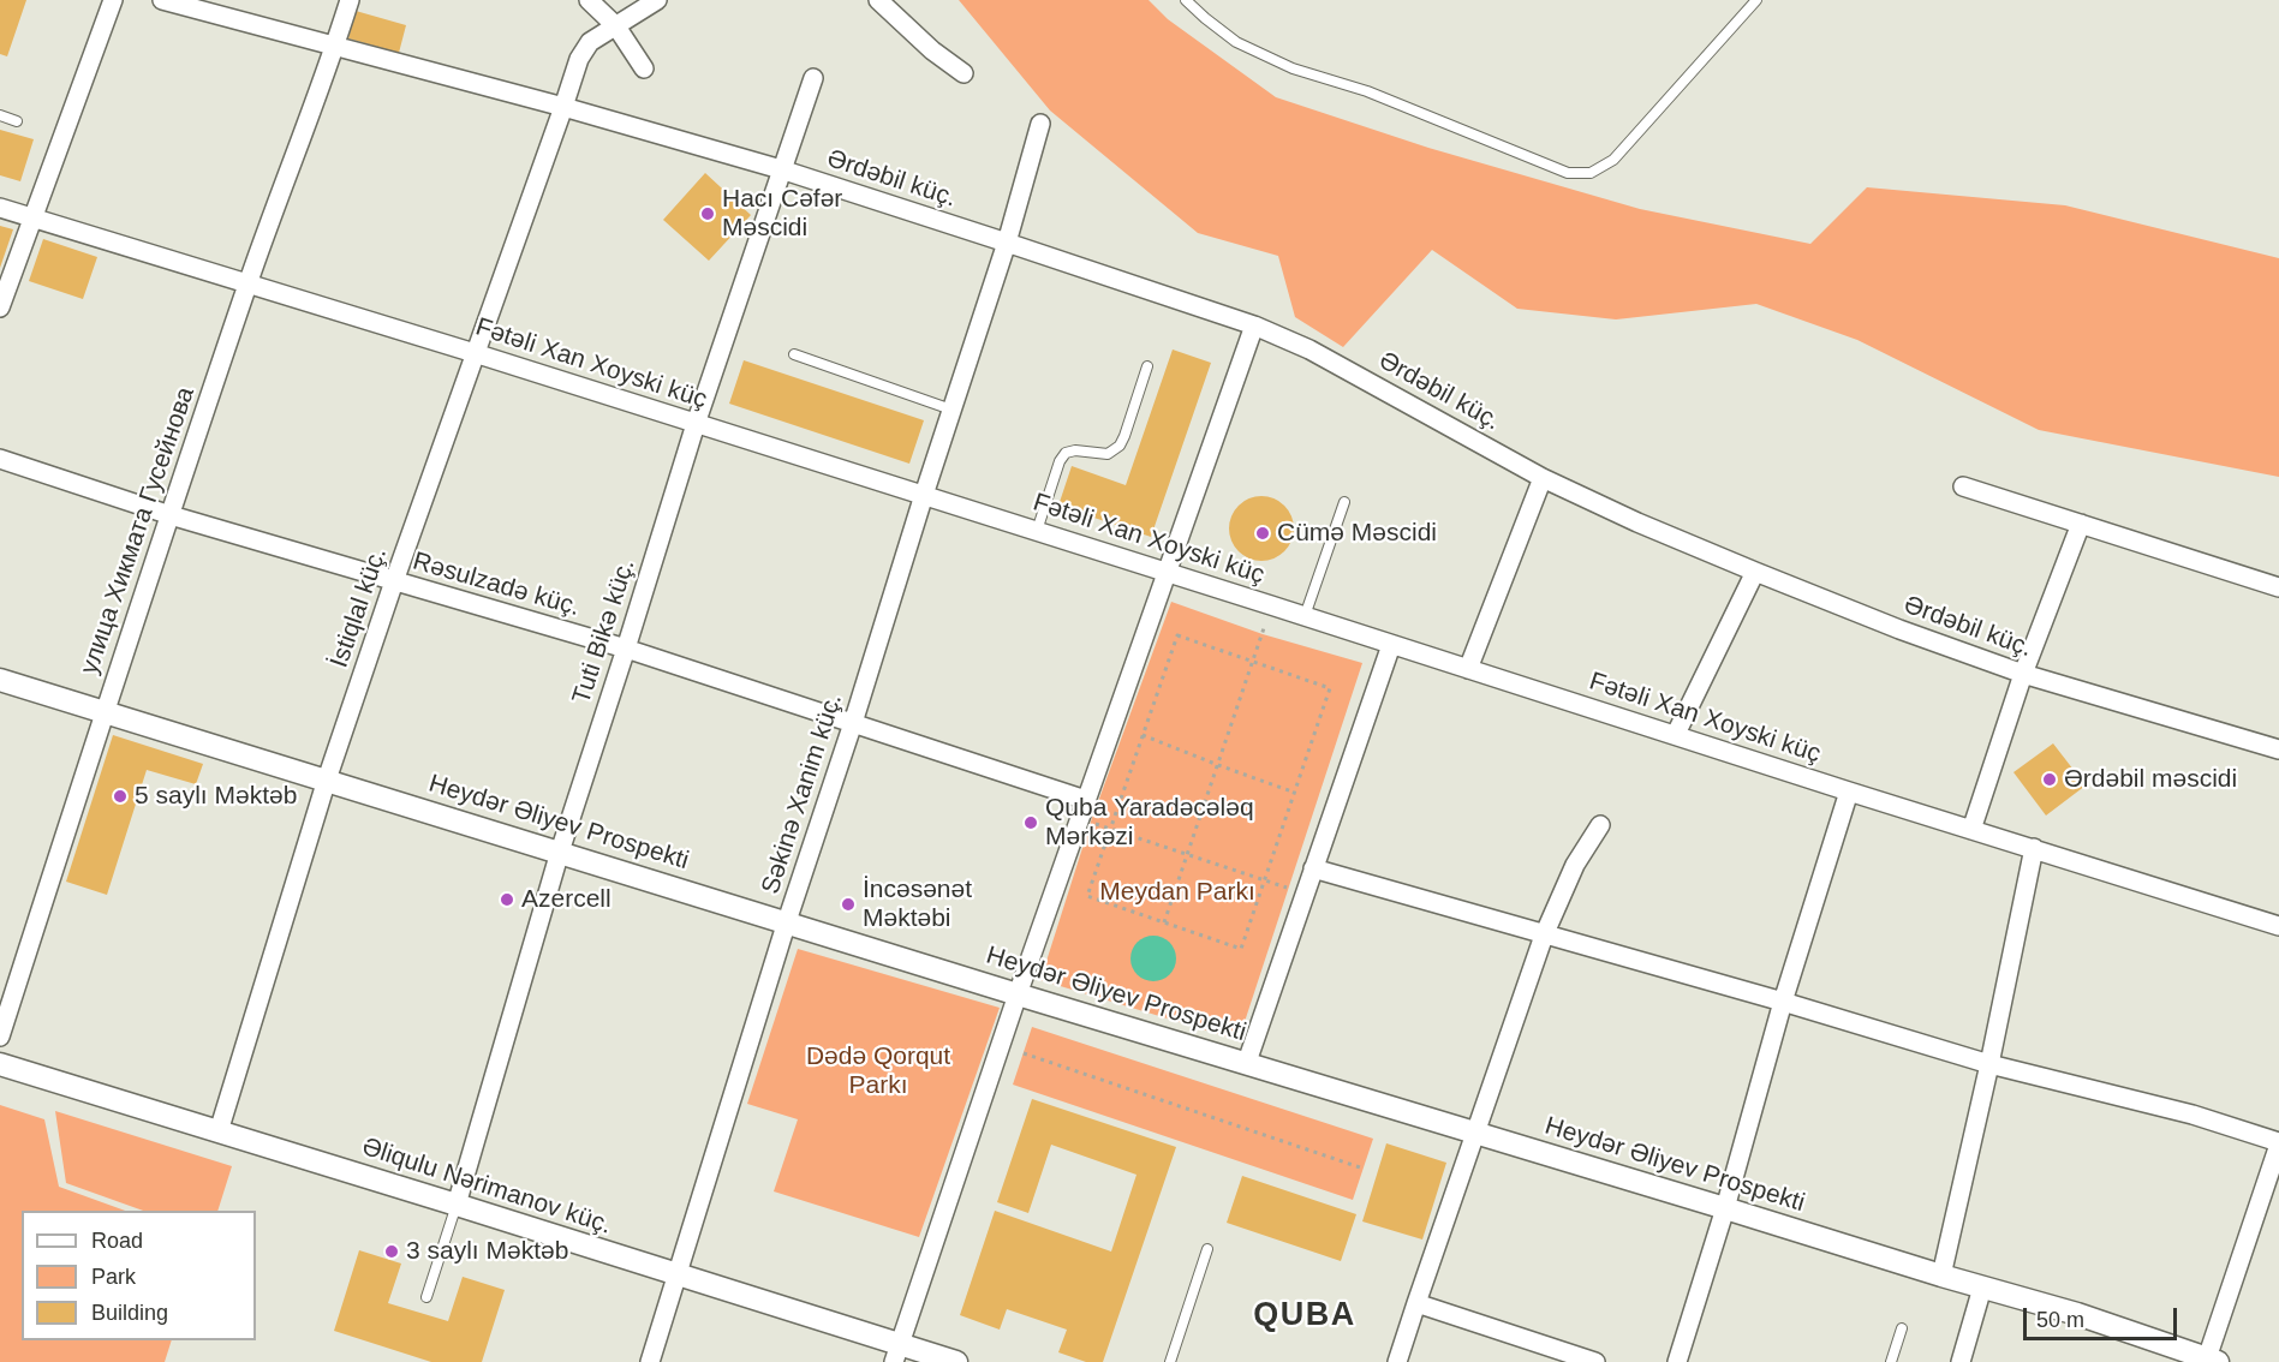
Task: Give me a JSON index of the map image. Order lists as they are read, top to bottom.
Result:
{
  "streets": {
    "street": [
      "Ərdəbil küç.",
      "Fətəli Xan Xoyski küç",
      "улица Хикмата Гусейнова",
      "Rəsulzadə küç.",
      "İstiqlal küç.",
      "Tuti Bikə küç.",
      "Səkinə Xanim küç.",
      "Heydər Əliyev Prospekti",
      "Əliqulu Nərimanov küç."
    ]
  },
  "crossings": [
    ["Ərdəbil küç.", "улица Хикмата Гусейнова"],
    ["Ərdəbil küç.", "İstiqlal küç."],
    ["Ərdəbil küç.", "Tuti Bikə küç."],
    ["Ərdəbil küç.", "Səkinə Xanim küç."],
    ["Fətəli Xan Xoyski küç", "улица Хикмата Гусейнова"],
    ["Fətəli Xan Xoyski küç", "İstiqlal küç."],
    ["Fətəli Xan Xoyski küç", "Tuti Bikə küç."],
    ["Fətəli Xan Xoyski küç", "Səkinə Xanim küç."],
    ["улица Хикмата Гусейнова", "Rəsulzadə küç."],
    ["улица Хикмата Гусейнова", "Heydər Əliyev Prospekti"],
    ["Rəsulzadə küç.", "İstiqlal küç."],
    ["Rəsulzadə küç.", "Tuti Bikə küç."],
    ["Rəsulzadə küç.", "Səkinə Xanim küç."],
    ["İstiqlal küç.", "Heydər Əliyev Prospekti"],
    ["İstiqlal küç.", "Əliqulu Nərimanov küç."],
    ["Tuti Bikə küç.", "Heydər Əliyev Prospekti"],
    ["Tuti Bikə küç.", "Əliqulu Nərimanov küç."],
    ["Səkinə Xanim küç.", "Heydər Əliyev Prospekti"],
    ["Səkinə Xanim küç.", "Əliqulu Nərimanov küç."]
  ],
  "districts": ["QUBA"],
  "parks": ["Meydan Parkı", "Dədə Qorqut Parkı"],
  "places": [
    "Hacı Cəfər Məscidi",
    "Cümə Məscidi",
    "Ərdəbil məscidi",
    "5 saylı Məktəb",
    "Quba Yaradəcələq Mərkəzi",
    "Azercell",
    "İncəsənət Məktəbi",
    "3 saylı Məktəb"
  ],
  "legend": ["Road", "Park", "Building"],
  "scale_bar": "50 m"
}
